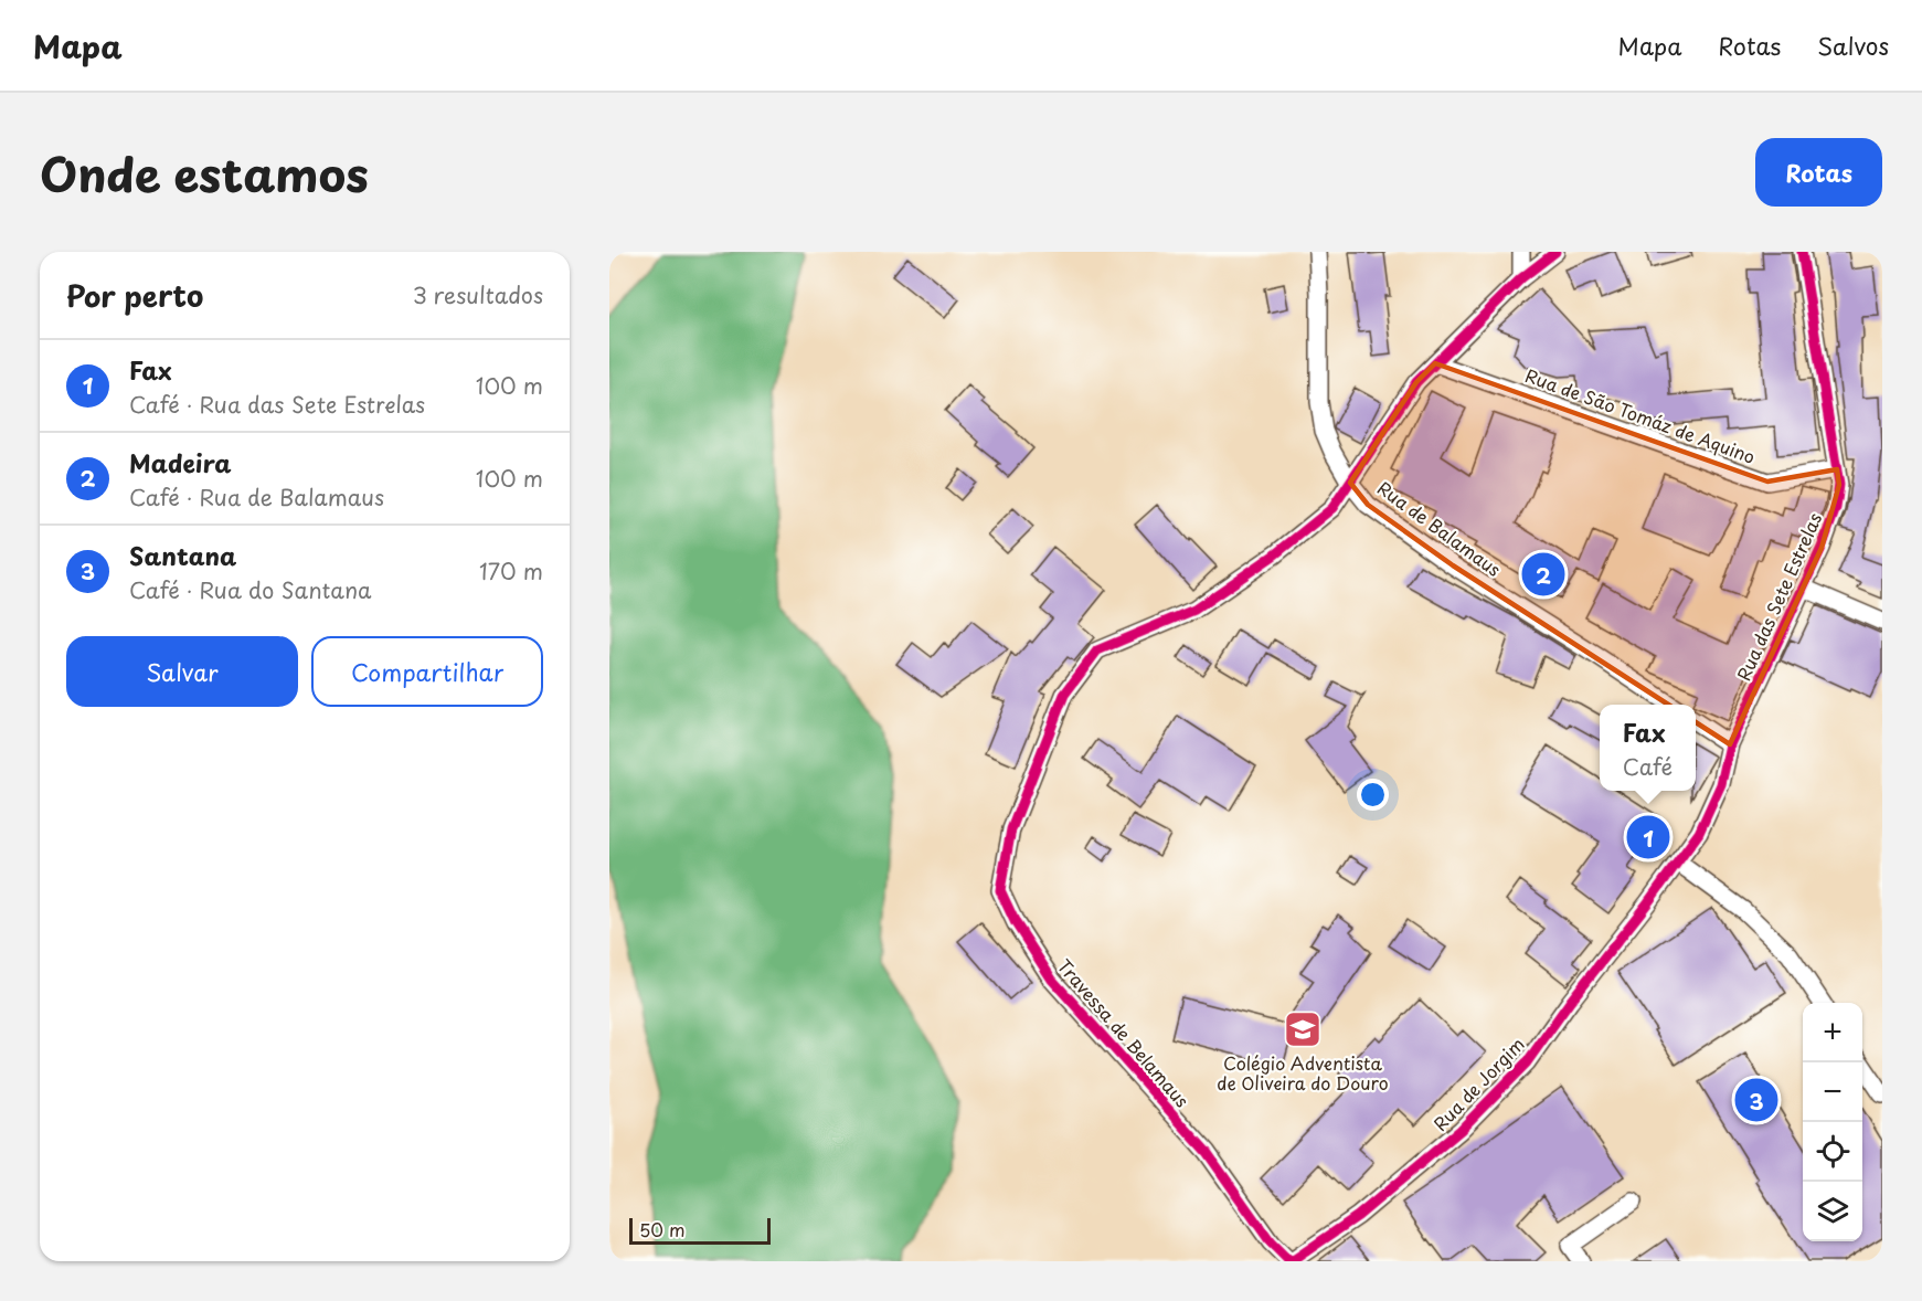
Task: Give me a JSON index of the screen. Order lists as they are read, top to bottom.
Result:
{
  "streets": {
    "street": [
      "Rua de São Tomáz de Aquino",
      "Rua de Balamaus",
      "Rua das Sete Estrelas",
      "Travessa de Belamaus",
      "Rua de Jorgim"
    ]
  },
  "crossings": [
    ["Rua de São Tomáz de Aquino", "Rua das Sete Estrelas"],
    ["Rua de São Tomáz de Aquino", "Travessa de Belamaus"],
    ["Rua de Balamaus", "Travessa de Belamaus"],
    ["Rua das Sete Estrelas", "Rua de Jorgim"],
    ["Travessa de Belamaus", "Rua de Jorgim"]
  ],
  "places": {
    "school or university": ["Colégio Adventista de Oliveira do Douro"]
  },
  "scale_bar": "50 m",
  "page": {
    "header": "Mapa",
    "nav": ["Mapa", "Rotas", "Salvos"],
    "title": "Onde estamos",
    "buttons": [
      "Rotas",
      ["Salvar", "Compartilhar"]
    ],
    "heading": ["Por perto", "3 resultados"],
    "list": [
      {
        "mark": "1",
        "name": "Fax",
        "note": "Café · Rua das Sete Estrelas",
        "value": "100 m"
      },
      {
        "mark": "2",
        "name": "Madeira",
        "note": "Café · Rua de Balamaus",
        "value": "100 m"
      },
      {
        "mark": "3",
        "name": "Santana",
        "note": "Café · Rua do Santana",
        "value": "170 m"
      }
    ],
    "pins": ["2", "1", "3"],
    "popup": ["Fax", "Café"],
    "map_buttons": ["+", "−"],
    "scale": "50 m"
  }
}
